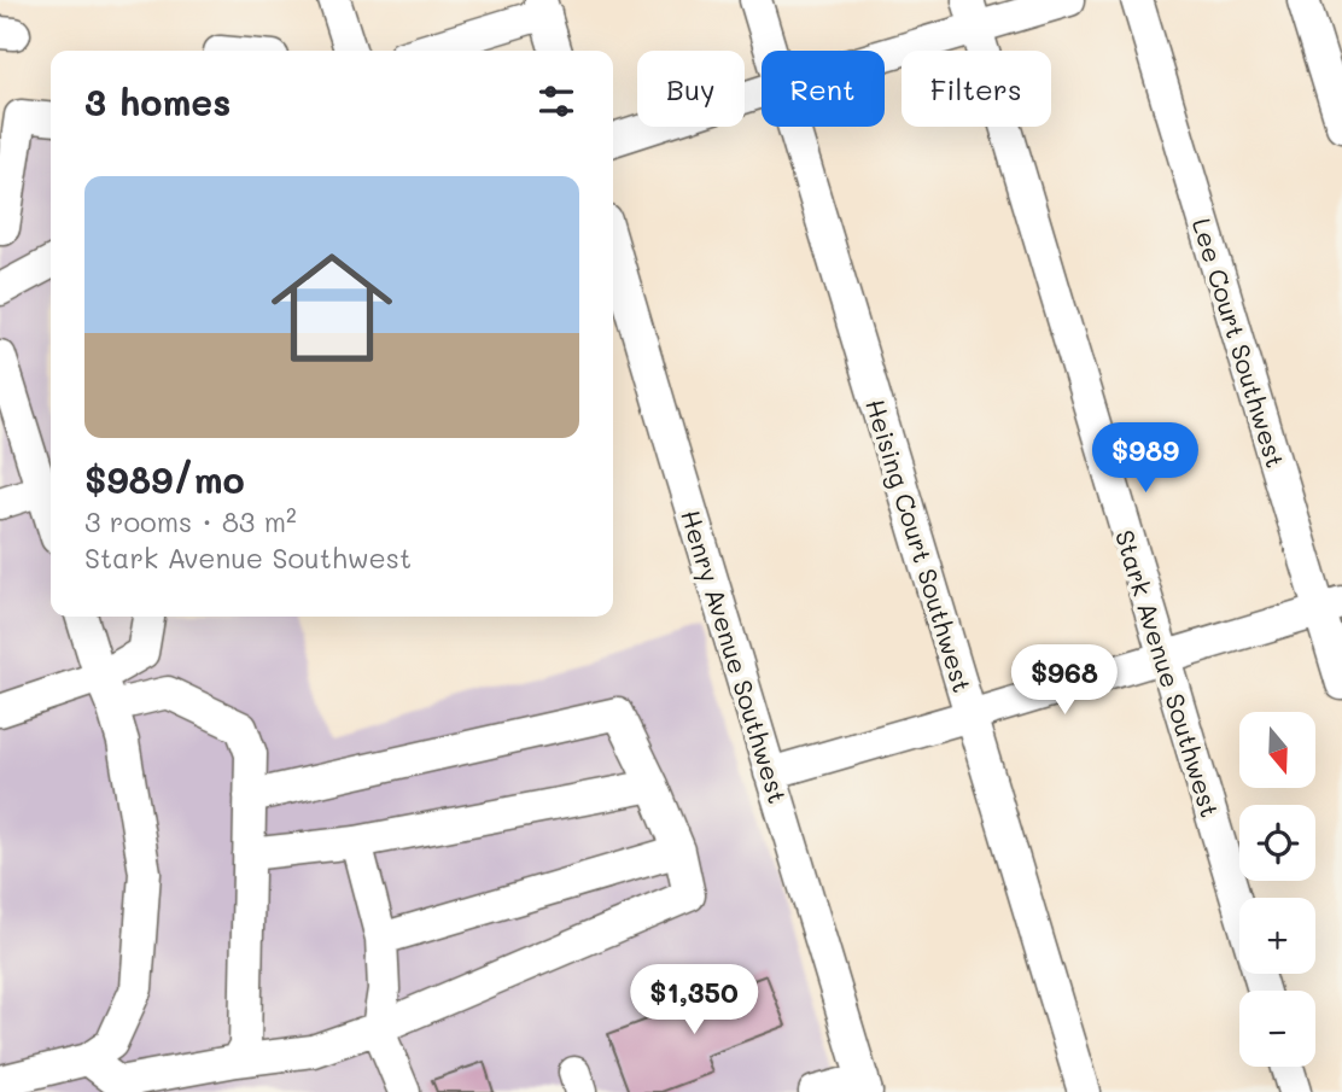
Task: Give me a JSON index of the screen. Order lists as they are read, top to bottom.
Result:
{
  "streets": {
    "street": [
      "Lee Court Southwest",
      "Heising Court Southwest",
      "Henry Avenue Southwest",
      "Stark Avenue Southwest"
    ]
  },
  "north": "bottom",
  "page": {
    "chip": ["Buy", "Rent", "Filters"],
    "heading": "3 homes",
    "list": [
      {
        "name": "$989/mo",
        "note": "3 rooms · 83 m² · Stark Avenue Southwest"
      }
    ],
    "price": ["$989", "$968", "$1,350"],
    "map_buttons": ["+", "−"]
  }
}
